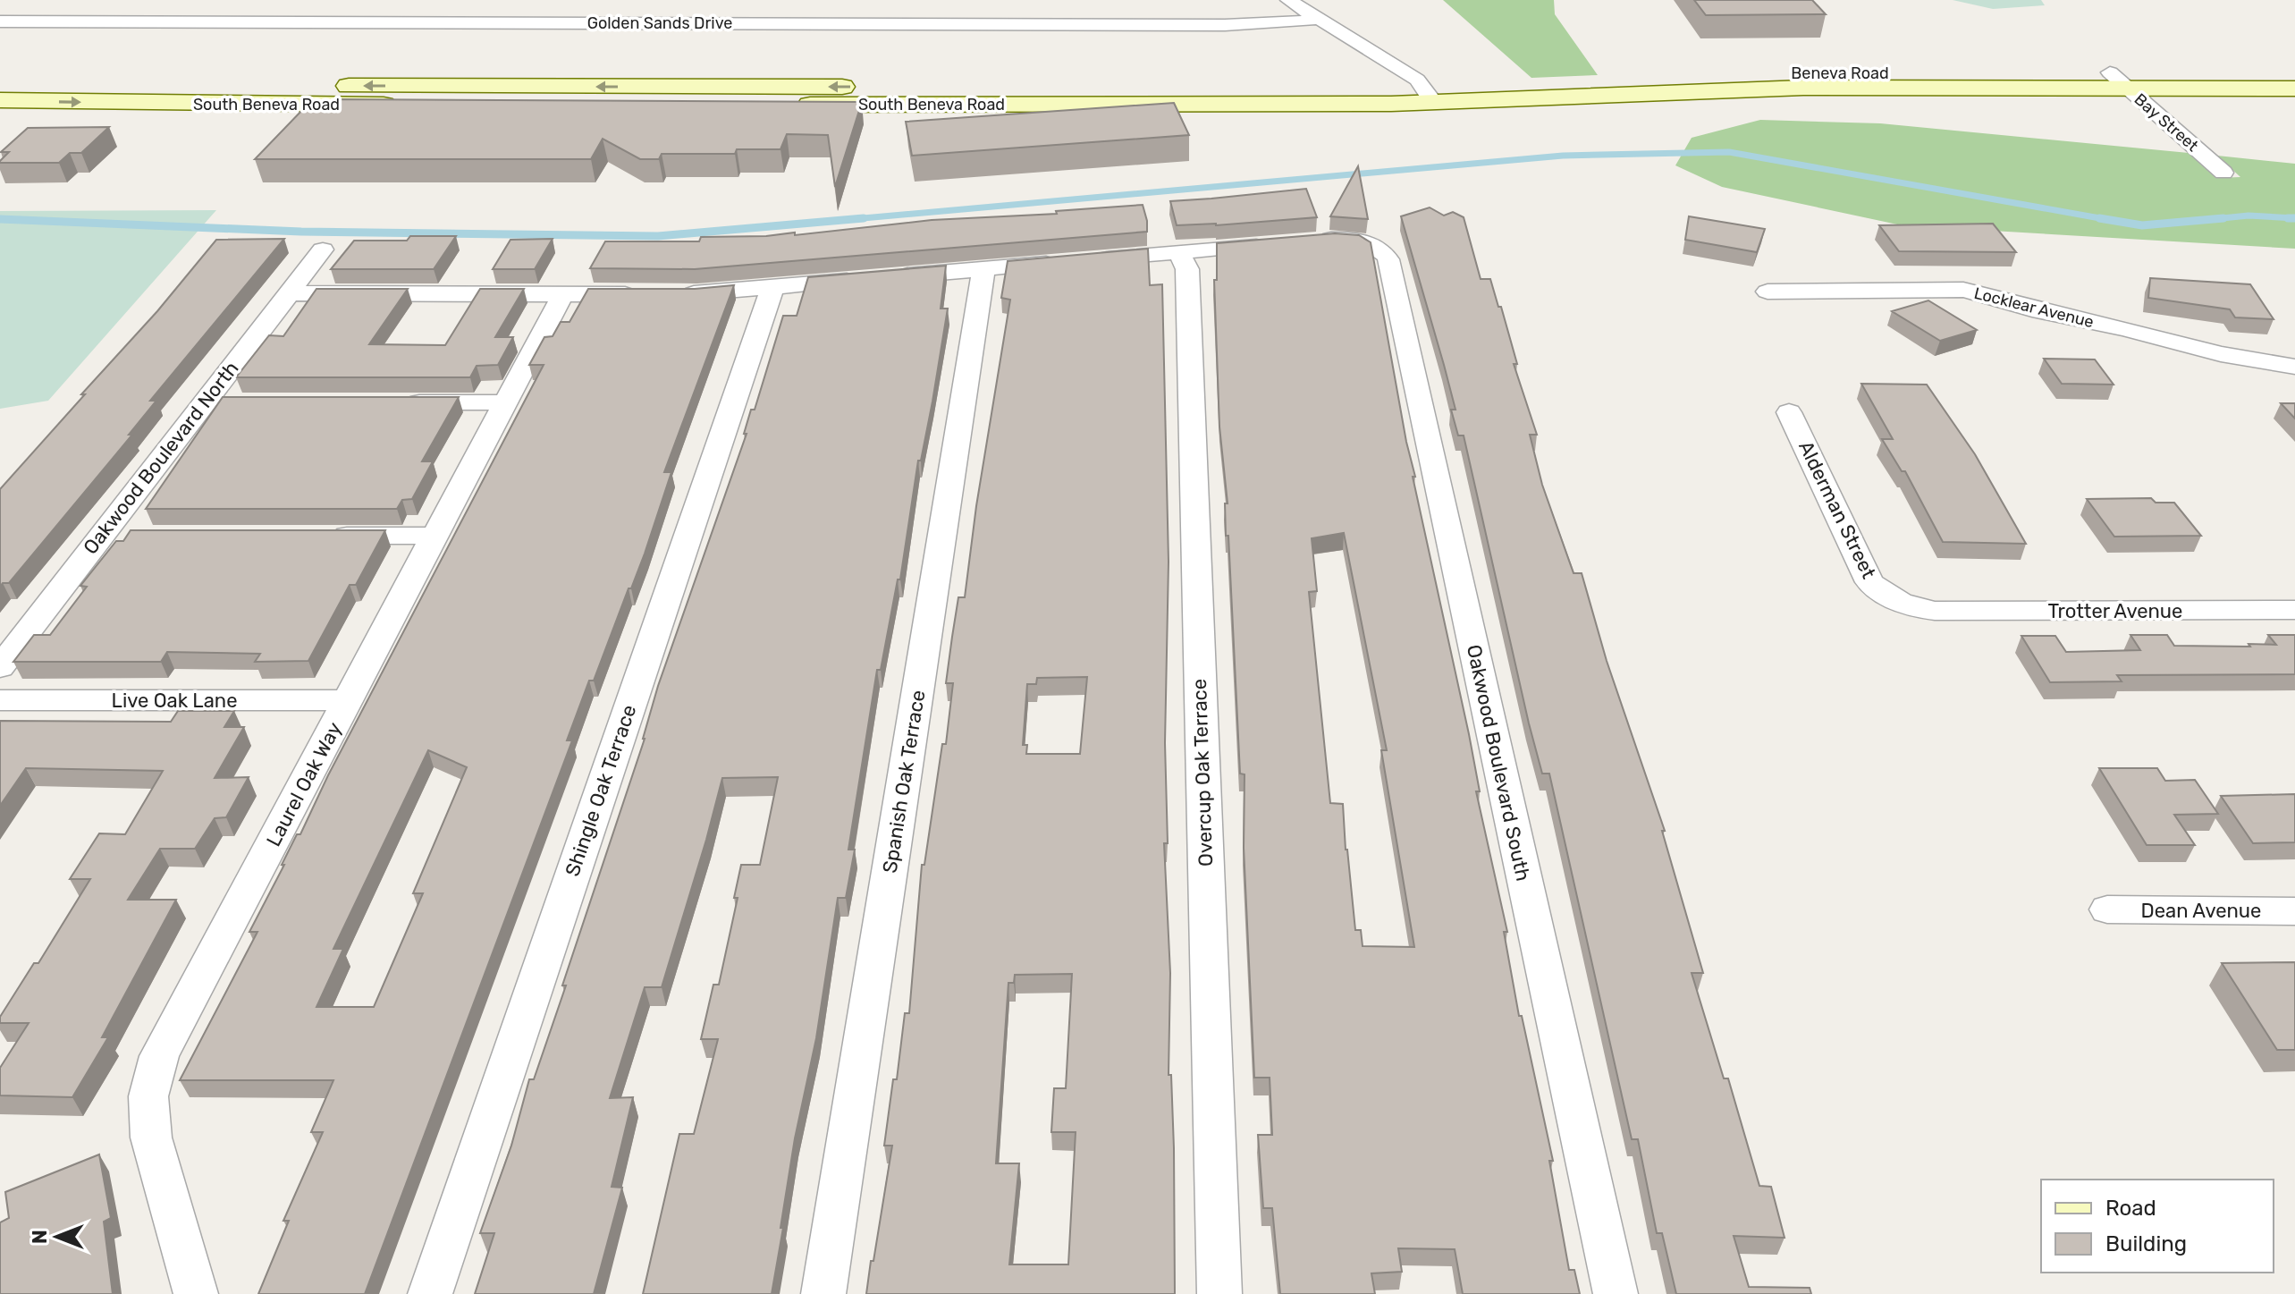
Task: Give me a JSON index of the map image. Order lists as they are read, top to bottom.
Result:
{
  "streets": {
    "main road": ["Beneva Road", "South Beneva Road"],
    "street": [
      "Golden Sands Drive",
      "Bay Street",
      "Locklear Avenue",
      "Oakwood Boulevard North",
      "Alderman Street",
      "Trotter Avenue",
      "Live Oak Lane",
      "Oakwood Boulevard South",
      "Overcup Oak Terrace",
      "Spanish Oak Terrace",
      "Laurel Oak Way",
      "Shingle Oak Terrace",
      "Dean Avenue"
    ]
  },
  "crossings": [
    ["Beneva Road", "South Beneva Road"],
    ["Beneva Road", "Bay Street"],
    ["Alderman Street", "Trotter Avenue"],
    ["Live Oak Lane", "Laurel Oak Way"]
  ],
  "legend": ["Road", "Building"],
  "north": "left"
}
